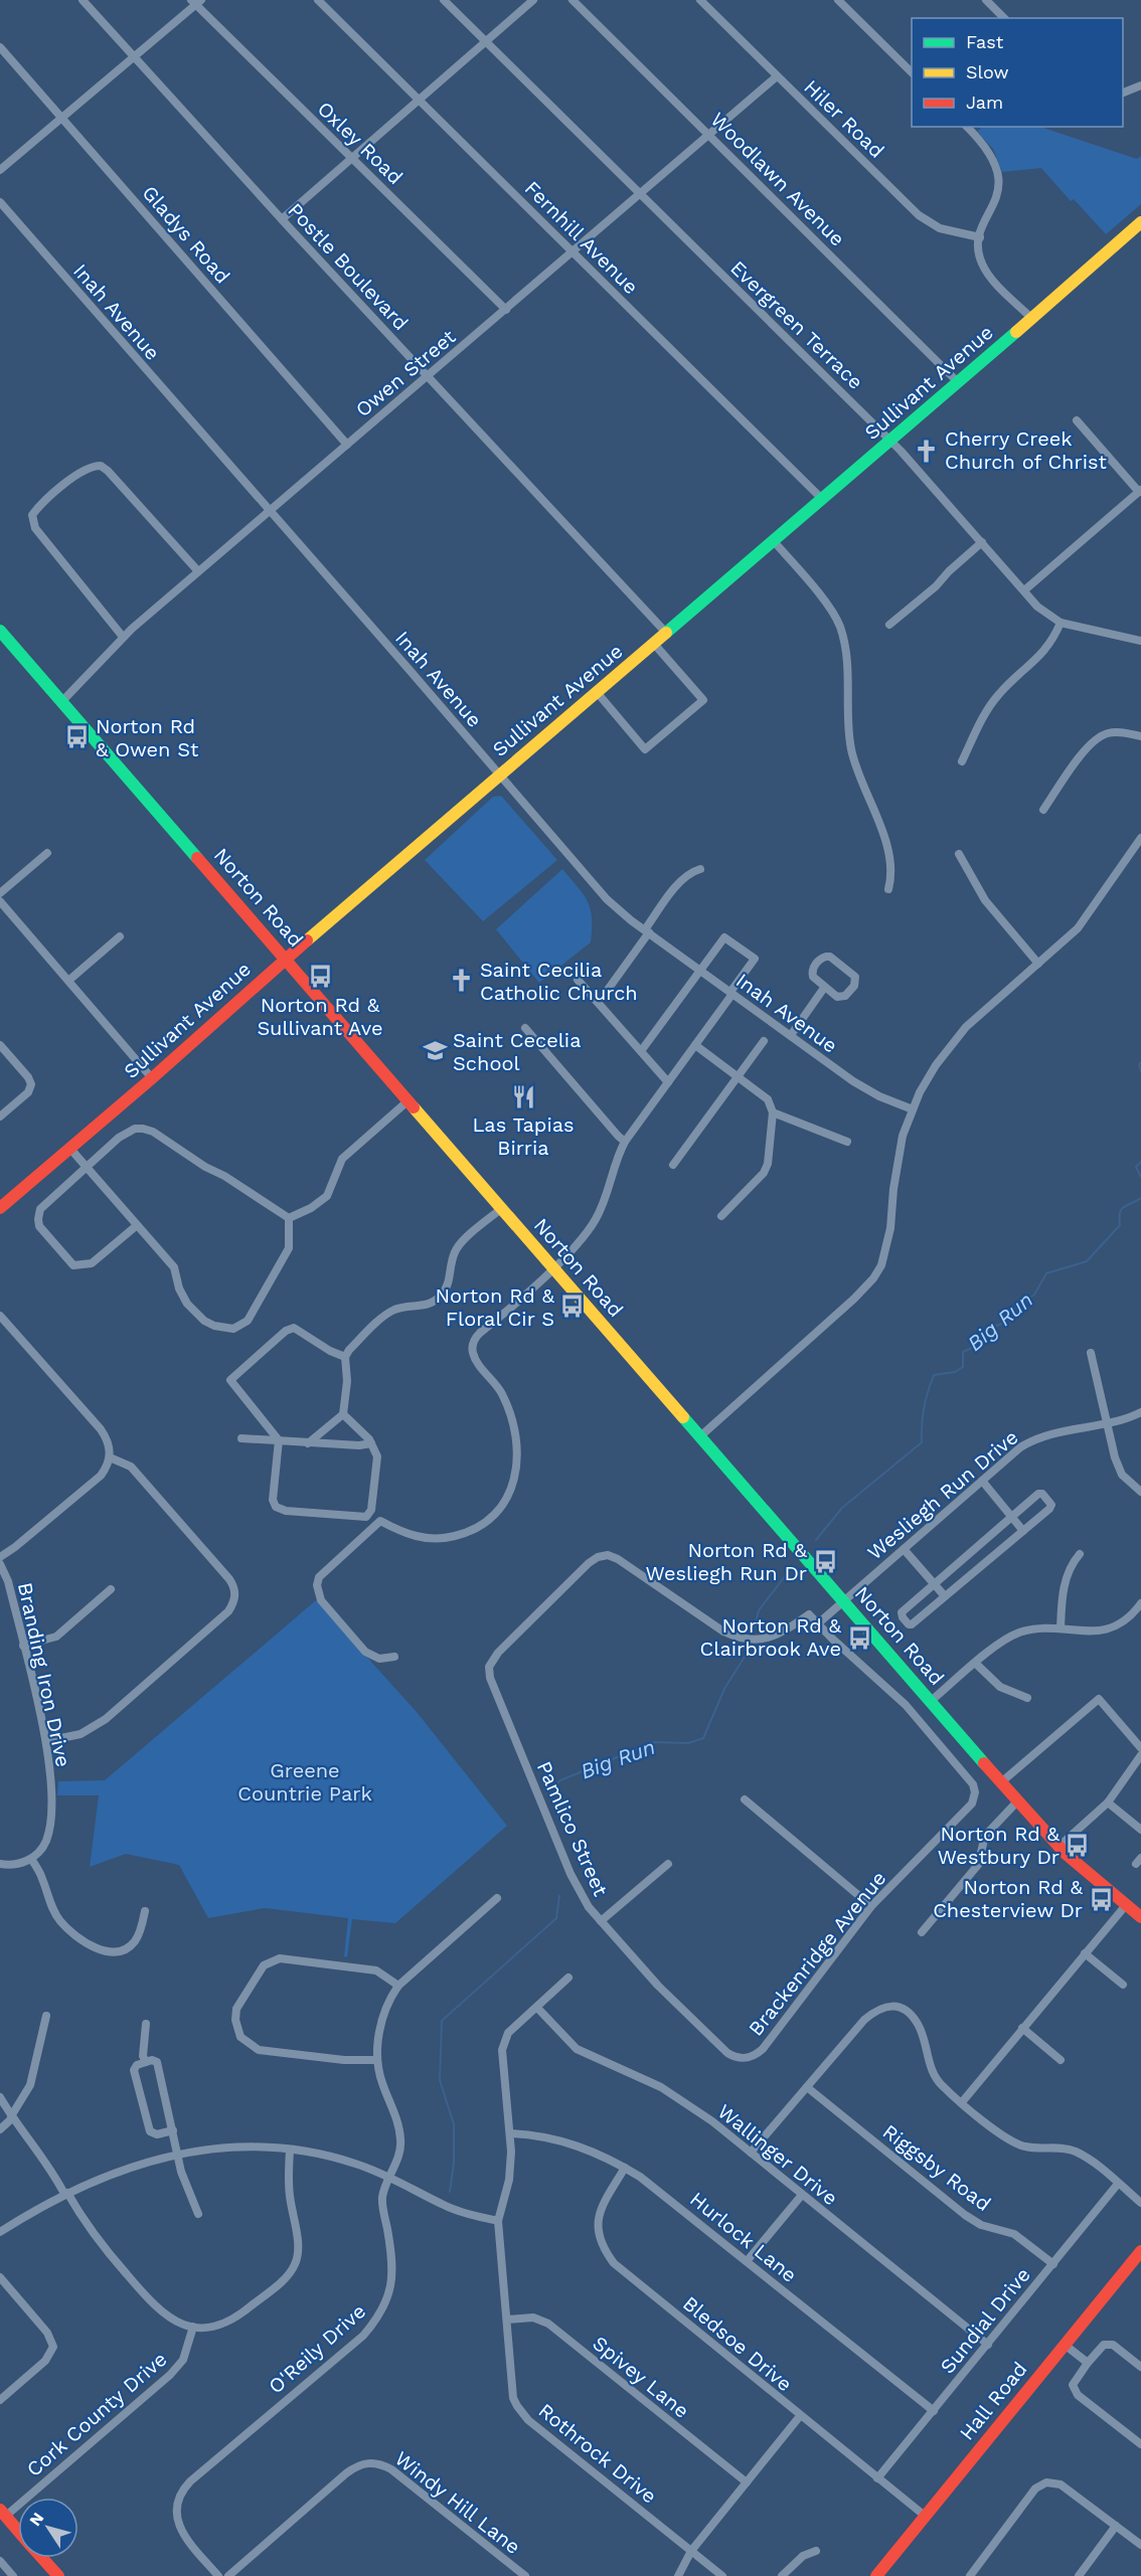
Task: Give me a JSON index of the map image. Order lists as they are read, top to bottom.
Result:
{
  "streets": {
    "street": [
      "Hiler Road",
      "Oxley Road",
      "Woodlawn Avenue",
      "Gladys Road",
      "Fernhill Avenue",
      "Postle Boulevard",
      "Inah Avenue",
      "Evergreen Terrace",
      "Owen Street",
      "Sullivant Avenue",
      "Norton Road",
      "Wesliegh Run Drive",
      "Branding Iron Drive",
      "Pamlico Street",
      "Brackenridge Avenue",
      "Wallinger Drive",
      "Riggsby Road",
      "Hurlock Lane",
      "Sundial Drive",
      "Bledsoe Drive",
      "O'Reily Drive",
      "Spivey Lane",
      "Hall Road",
      "Cork County Drive",
      "Rothrock Drive",
      "Windy Hill Lane"
    ]
  },
  "crossings": [
    ["Hiler Road", "Owen Street"],
    ["Oxley Road", "Owen Street"],
    ["Woodlawn Avenue", "Owen Street"],
    ["Woodlawn Avenue", "Sullivant Avenue"],
    ["Gladys Road", "Owen Street"],
    ["Fernhill Avenue", "Owen Street"],
    ["Fernhill Avenue", "Sullivant Avenue"],
    ["Postle Boulevard", "Owen Street"],
    ["Postle Boulevard", "Sullivant Avenue"],
    ["Inah Avenue", "Owen Street"],
    ["Inah Avenue", "Sullivant Avenue"],
    ["Evergreen Terrace", "Owen Street"],
    ["Evergreen Terrace", "Sullivant Avenue"],
    ["Owen Street", "Norton Road"],
    ["Sullivant Avenue", "Norton Road"],
    ["Norton Road", "Wesliegh Run Drive"],
    ["Wesliegh Run Drive", "Pamlico Street"],
    ["Wesliegh Run Drive", "Brackenridge Avenue"],
    ["Pamlico Street", "Brackenridge Avenue"],
    ["Wallinger Drive", "Sundial Drive"],
    ["Riggsby Road", "Sundial Drive"],
    ["Hurlock Lane", "Sundial Drive"],
    ["Hurlock Lane", "Bledsoe Drive"],
    ["Sundial Drive", "Bledsoe Drive"],
    ["Bledsoe Drive", "Hall Road"],
    ["Spivey Lane", "Rothrock Drive"]
  ],
  "water": ["Big Run"],
  "parks": ["Greene Countrie Park"],
  "places": {
    "church": ["Cherry Creek Church of Christ", "Saint Cecilia Catholic Church"],
    "bus stop": [
      "Norton Rd & Owen St",
      "Norton Rd & Sullivant Ave",
      "Norton Rd & Floral Cir S",
      "Norton Rd & Wesliegh Run Dr",
      "Norton Rd & Clairbrook Ave",
      "Norton Rd & Westbury Dr",
      "Norton Rd & Chesterview Dr"
    ],
    "school or university": ["Saint Cecelia School"],
    "restaurant": ["Las Tapias Birria"]
  },
  "legend": ["Fast", "Slow", "Jam"],
  "north": "top left"
}
